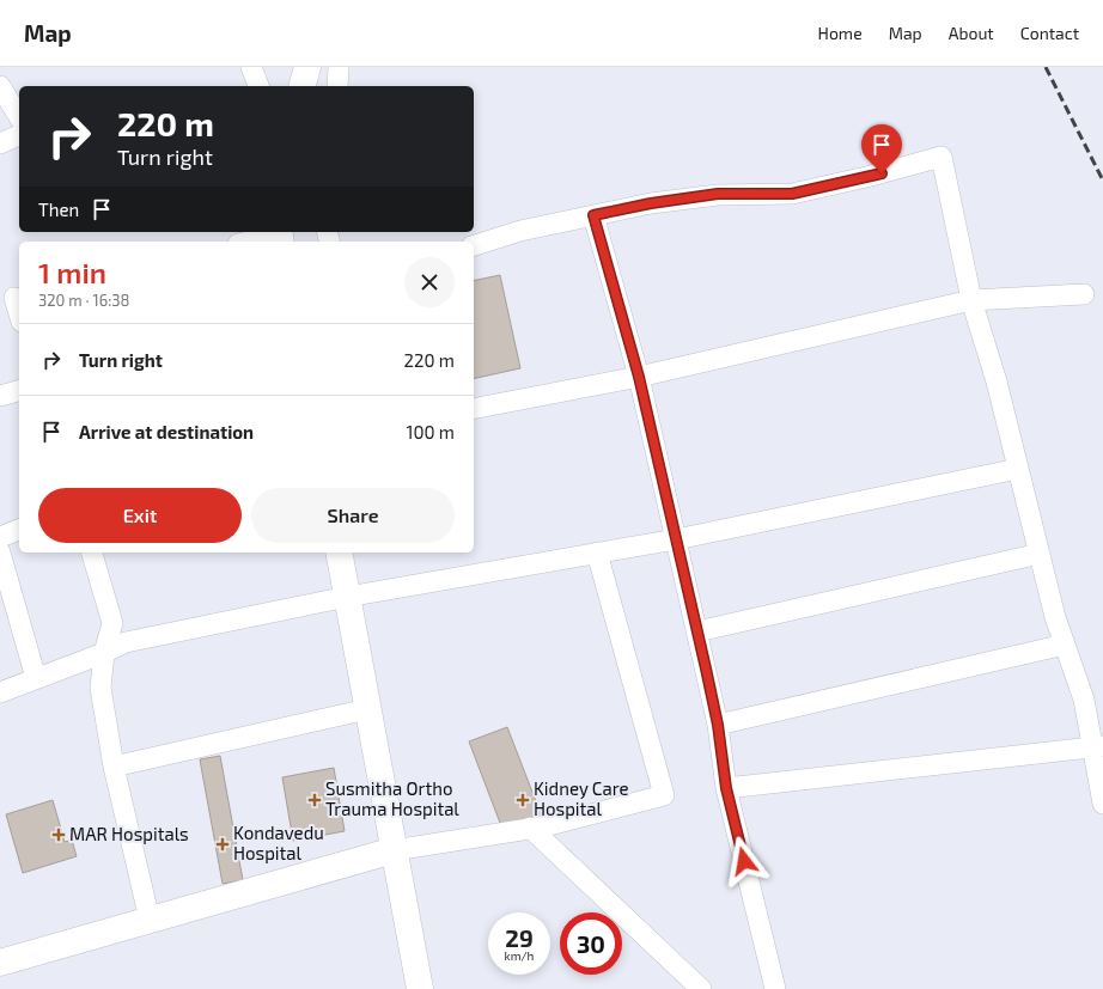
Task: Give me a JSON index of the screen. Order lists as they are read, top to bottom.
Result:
{
  "places": {
    "health": [
      "Susmitha Ortho Trauma Hospital",
      "Kidney Care Hospital",
      "MAR Hospitals",
      "Kondavedu Hospital"
    ]
  },
  "page": {
    "header": "Map",
    "nav": [
      "Home",
      "Map",
      "About",
      "Contact"
    ],
    "turn": ["220 m", "Turn right"],
    "then": "Then",
    "heading": ["1 min", "320 m · 16:38"],
    "list": [
      {
        "name": "Turn right",
        "value": "220 m"
      },
      {
        "name": "Arrive at destination",
        "value": "100 m"
      }
    ],
    "buttons": ["Exit", "Share"],
    "speed": "29 km/h",
    "limit": "30"
  }
}
